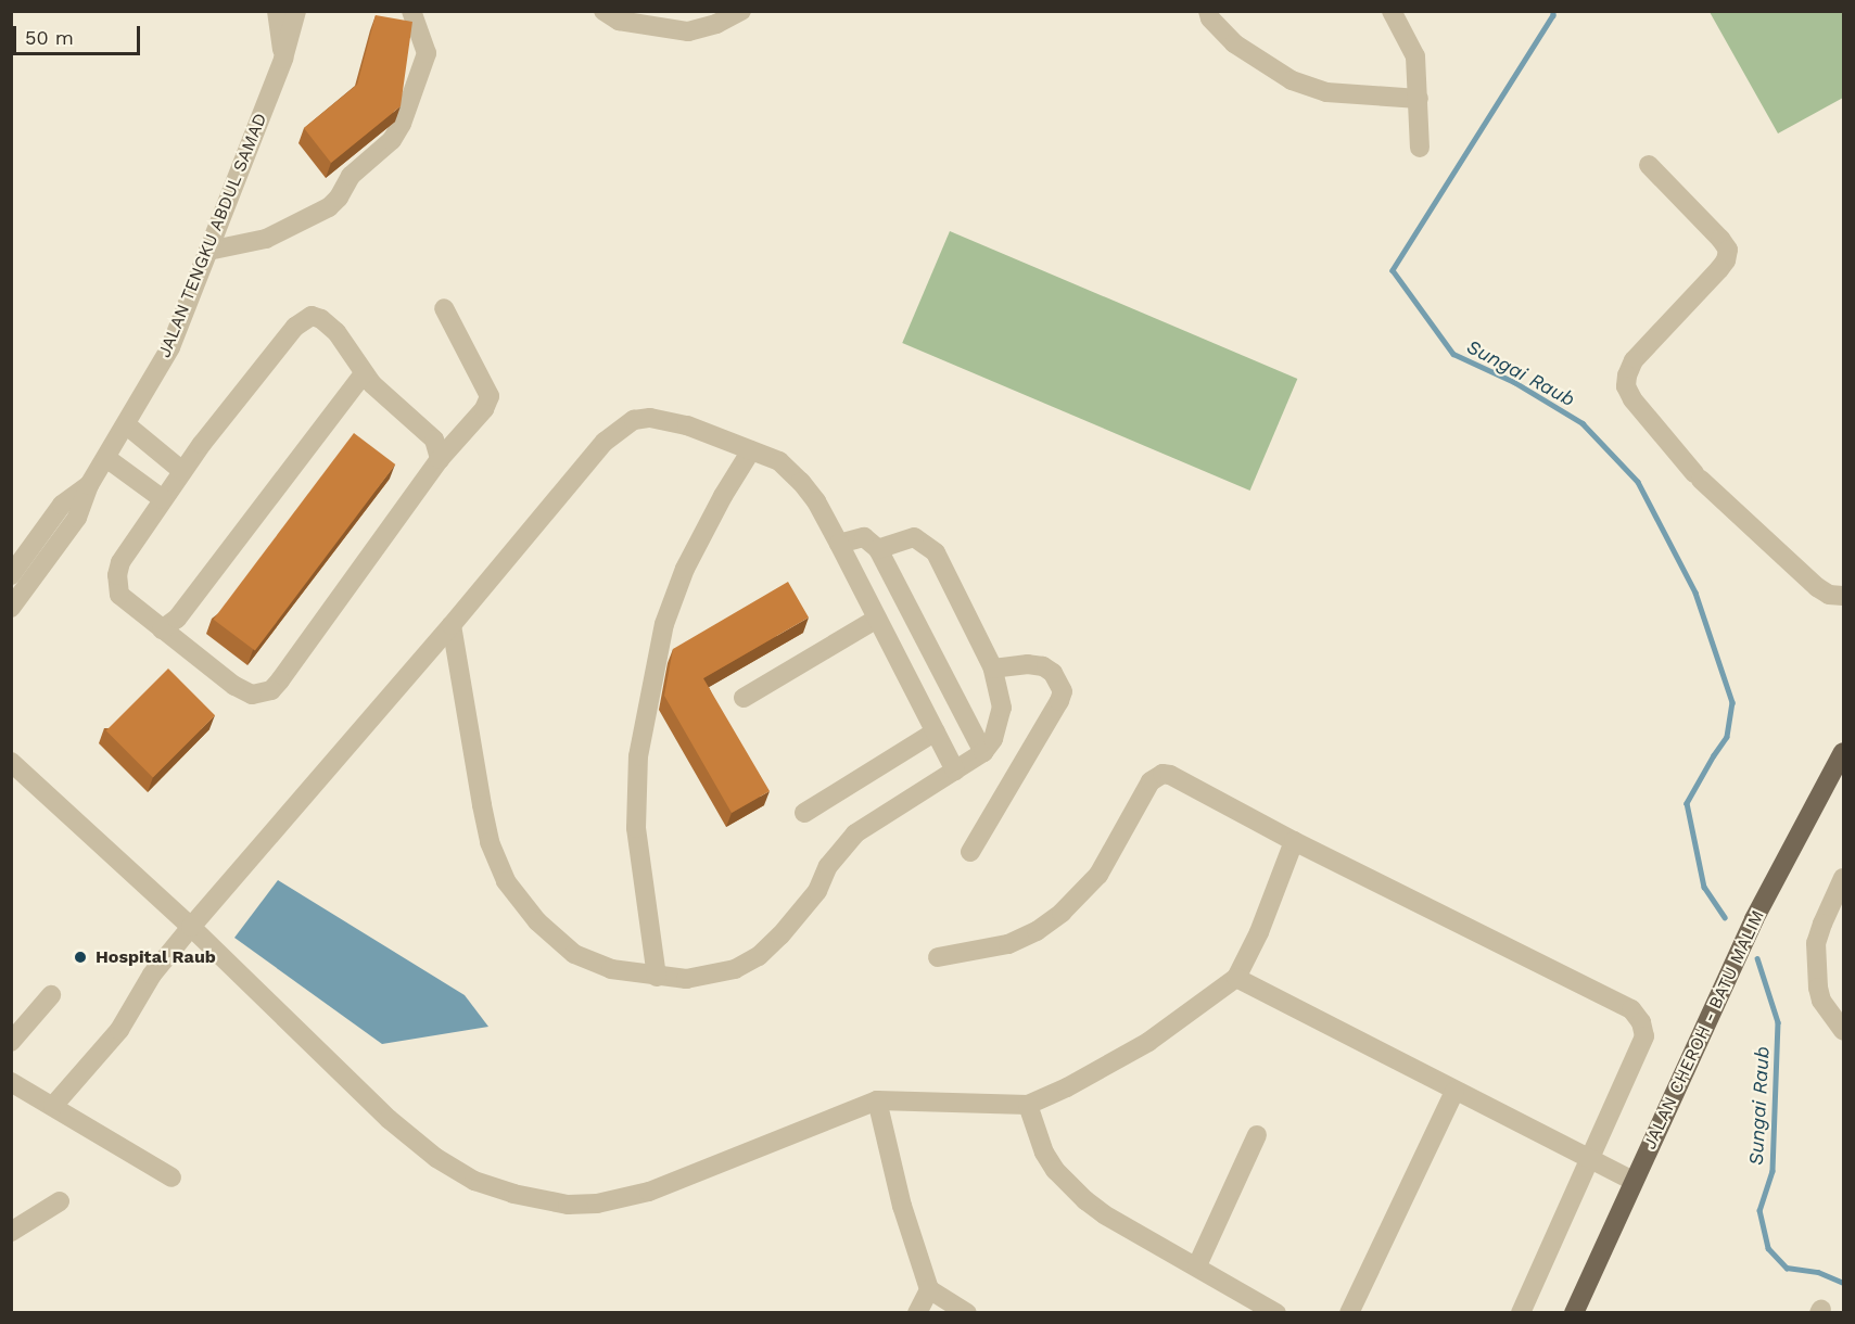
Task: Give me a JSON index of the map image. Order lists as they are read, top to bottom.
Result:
{
  "streets": {
    "main road": ["JALAN CHEROH - BATU MALIM"],
    "street": ["JALAN TENGKU ABDUL SAMAD"]
  },
  "water": ["Sungai Raub"],
  "places": ["Hospital Raub"],
  "scale_bar": "50 m"
}
